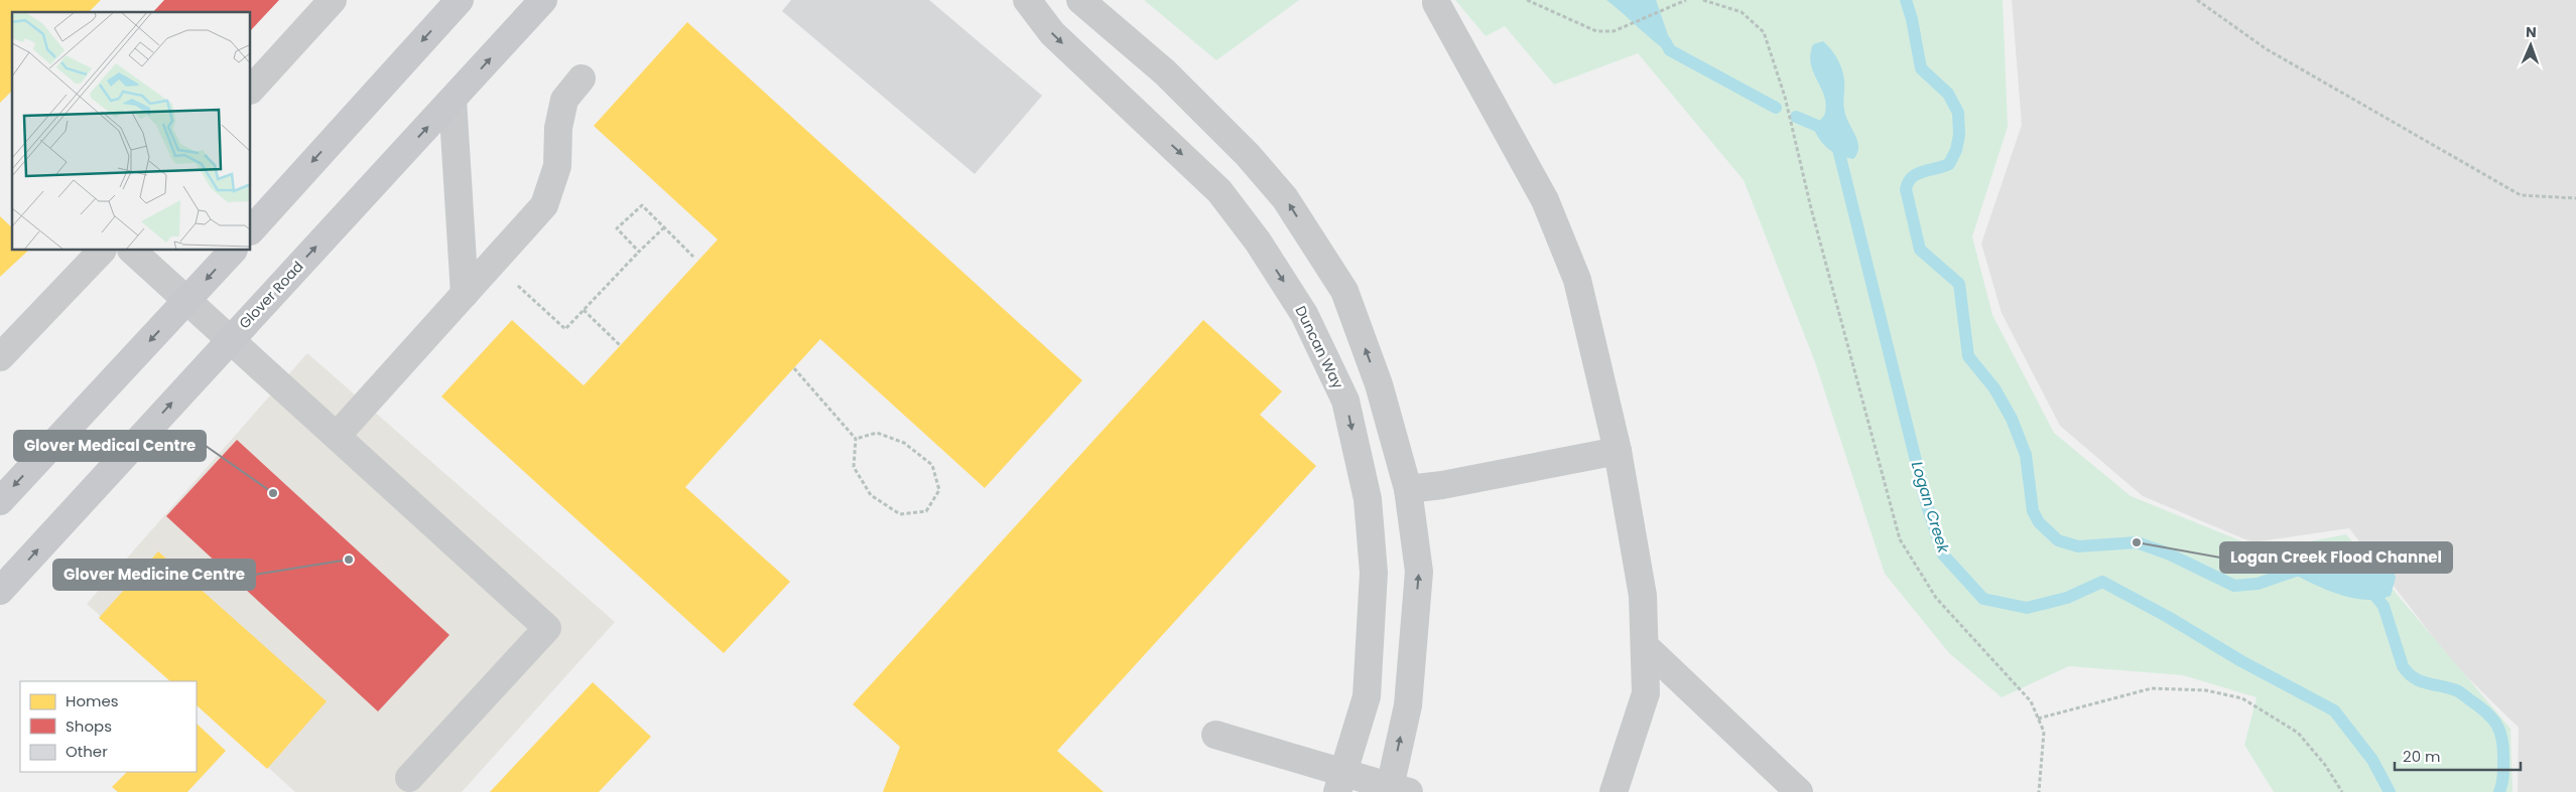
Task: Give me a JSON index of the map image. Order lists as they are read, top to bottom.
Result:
{
  "streets": {
    "main road": ["Glover Road"],
    "street": ["Duncan Way"]
  },
  "water": ["Logan Creek"],
  "places": ["Glover Medical Centre", "Logan Creek Flood Channel", "Glover Medicine Centre"],
  "legend": ["Homes", "Shops", "Other"],
  "scale_bar": "20 m",
  "north": "top"
}
